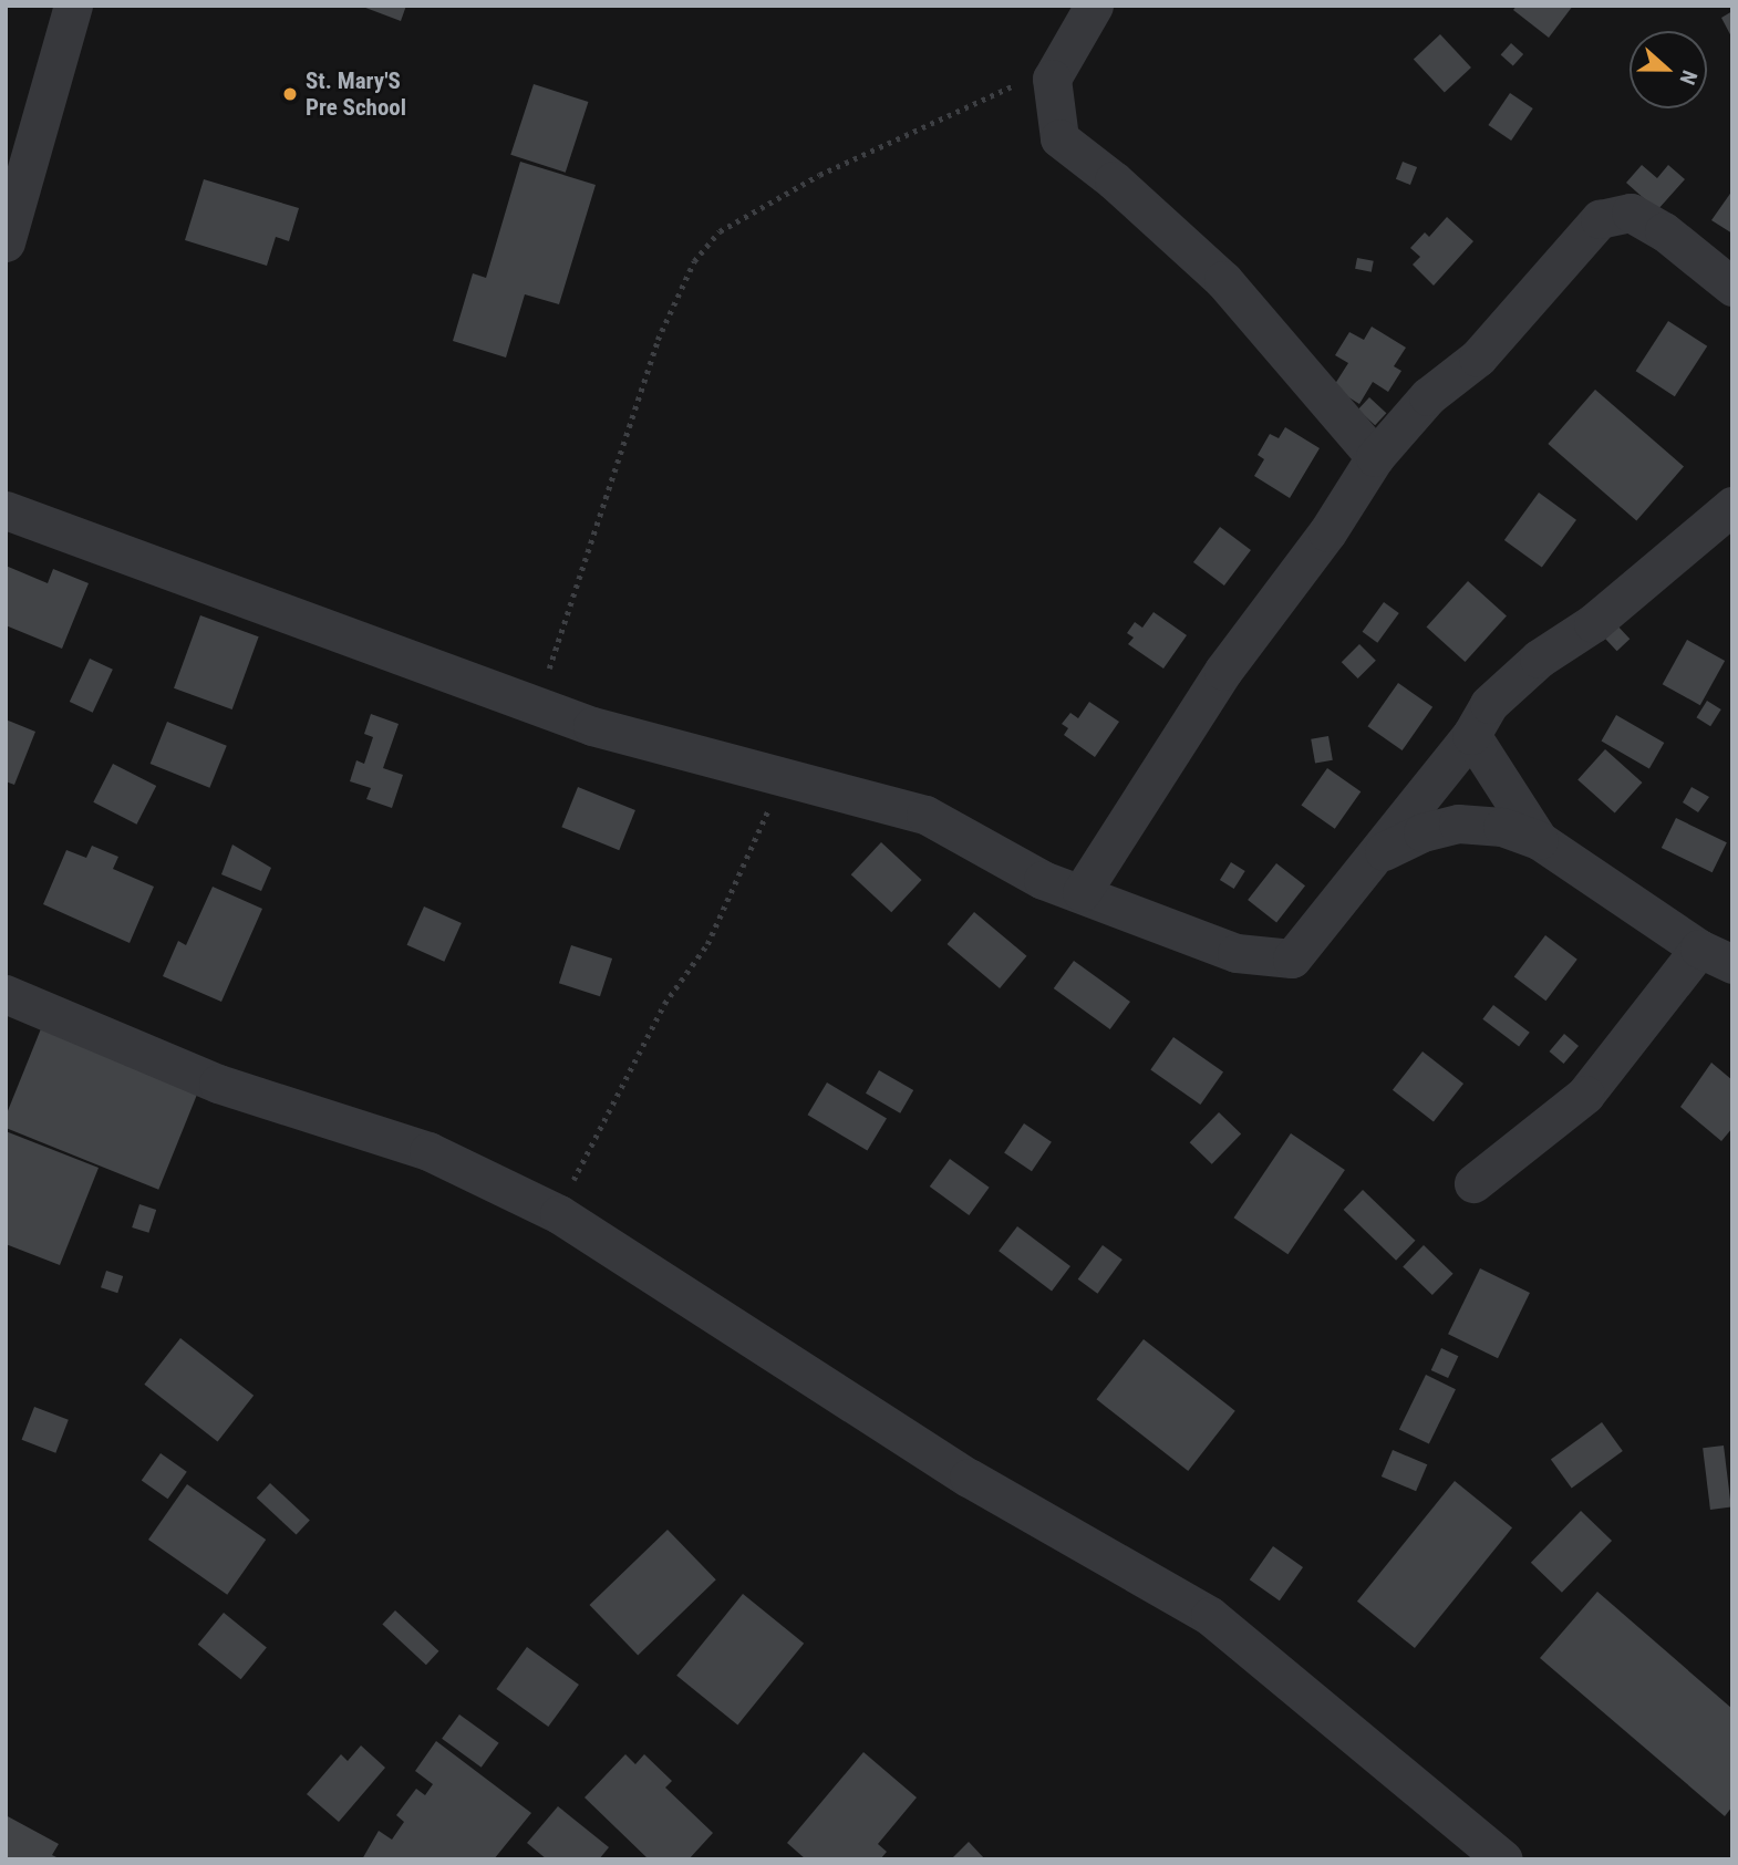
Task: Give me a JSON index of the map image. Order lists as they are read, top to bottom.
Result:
{
  "places": ["St. Mary'S Pre School"],
  "north": "right"
}
